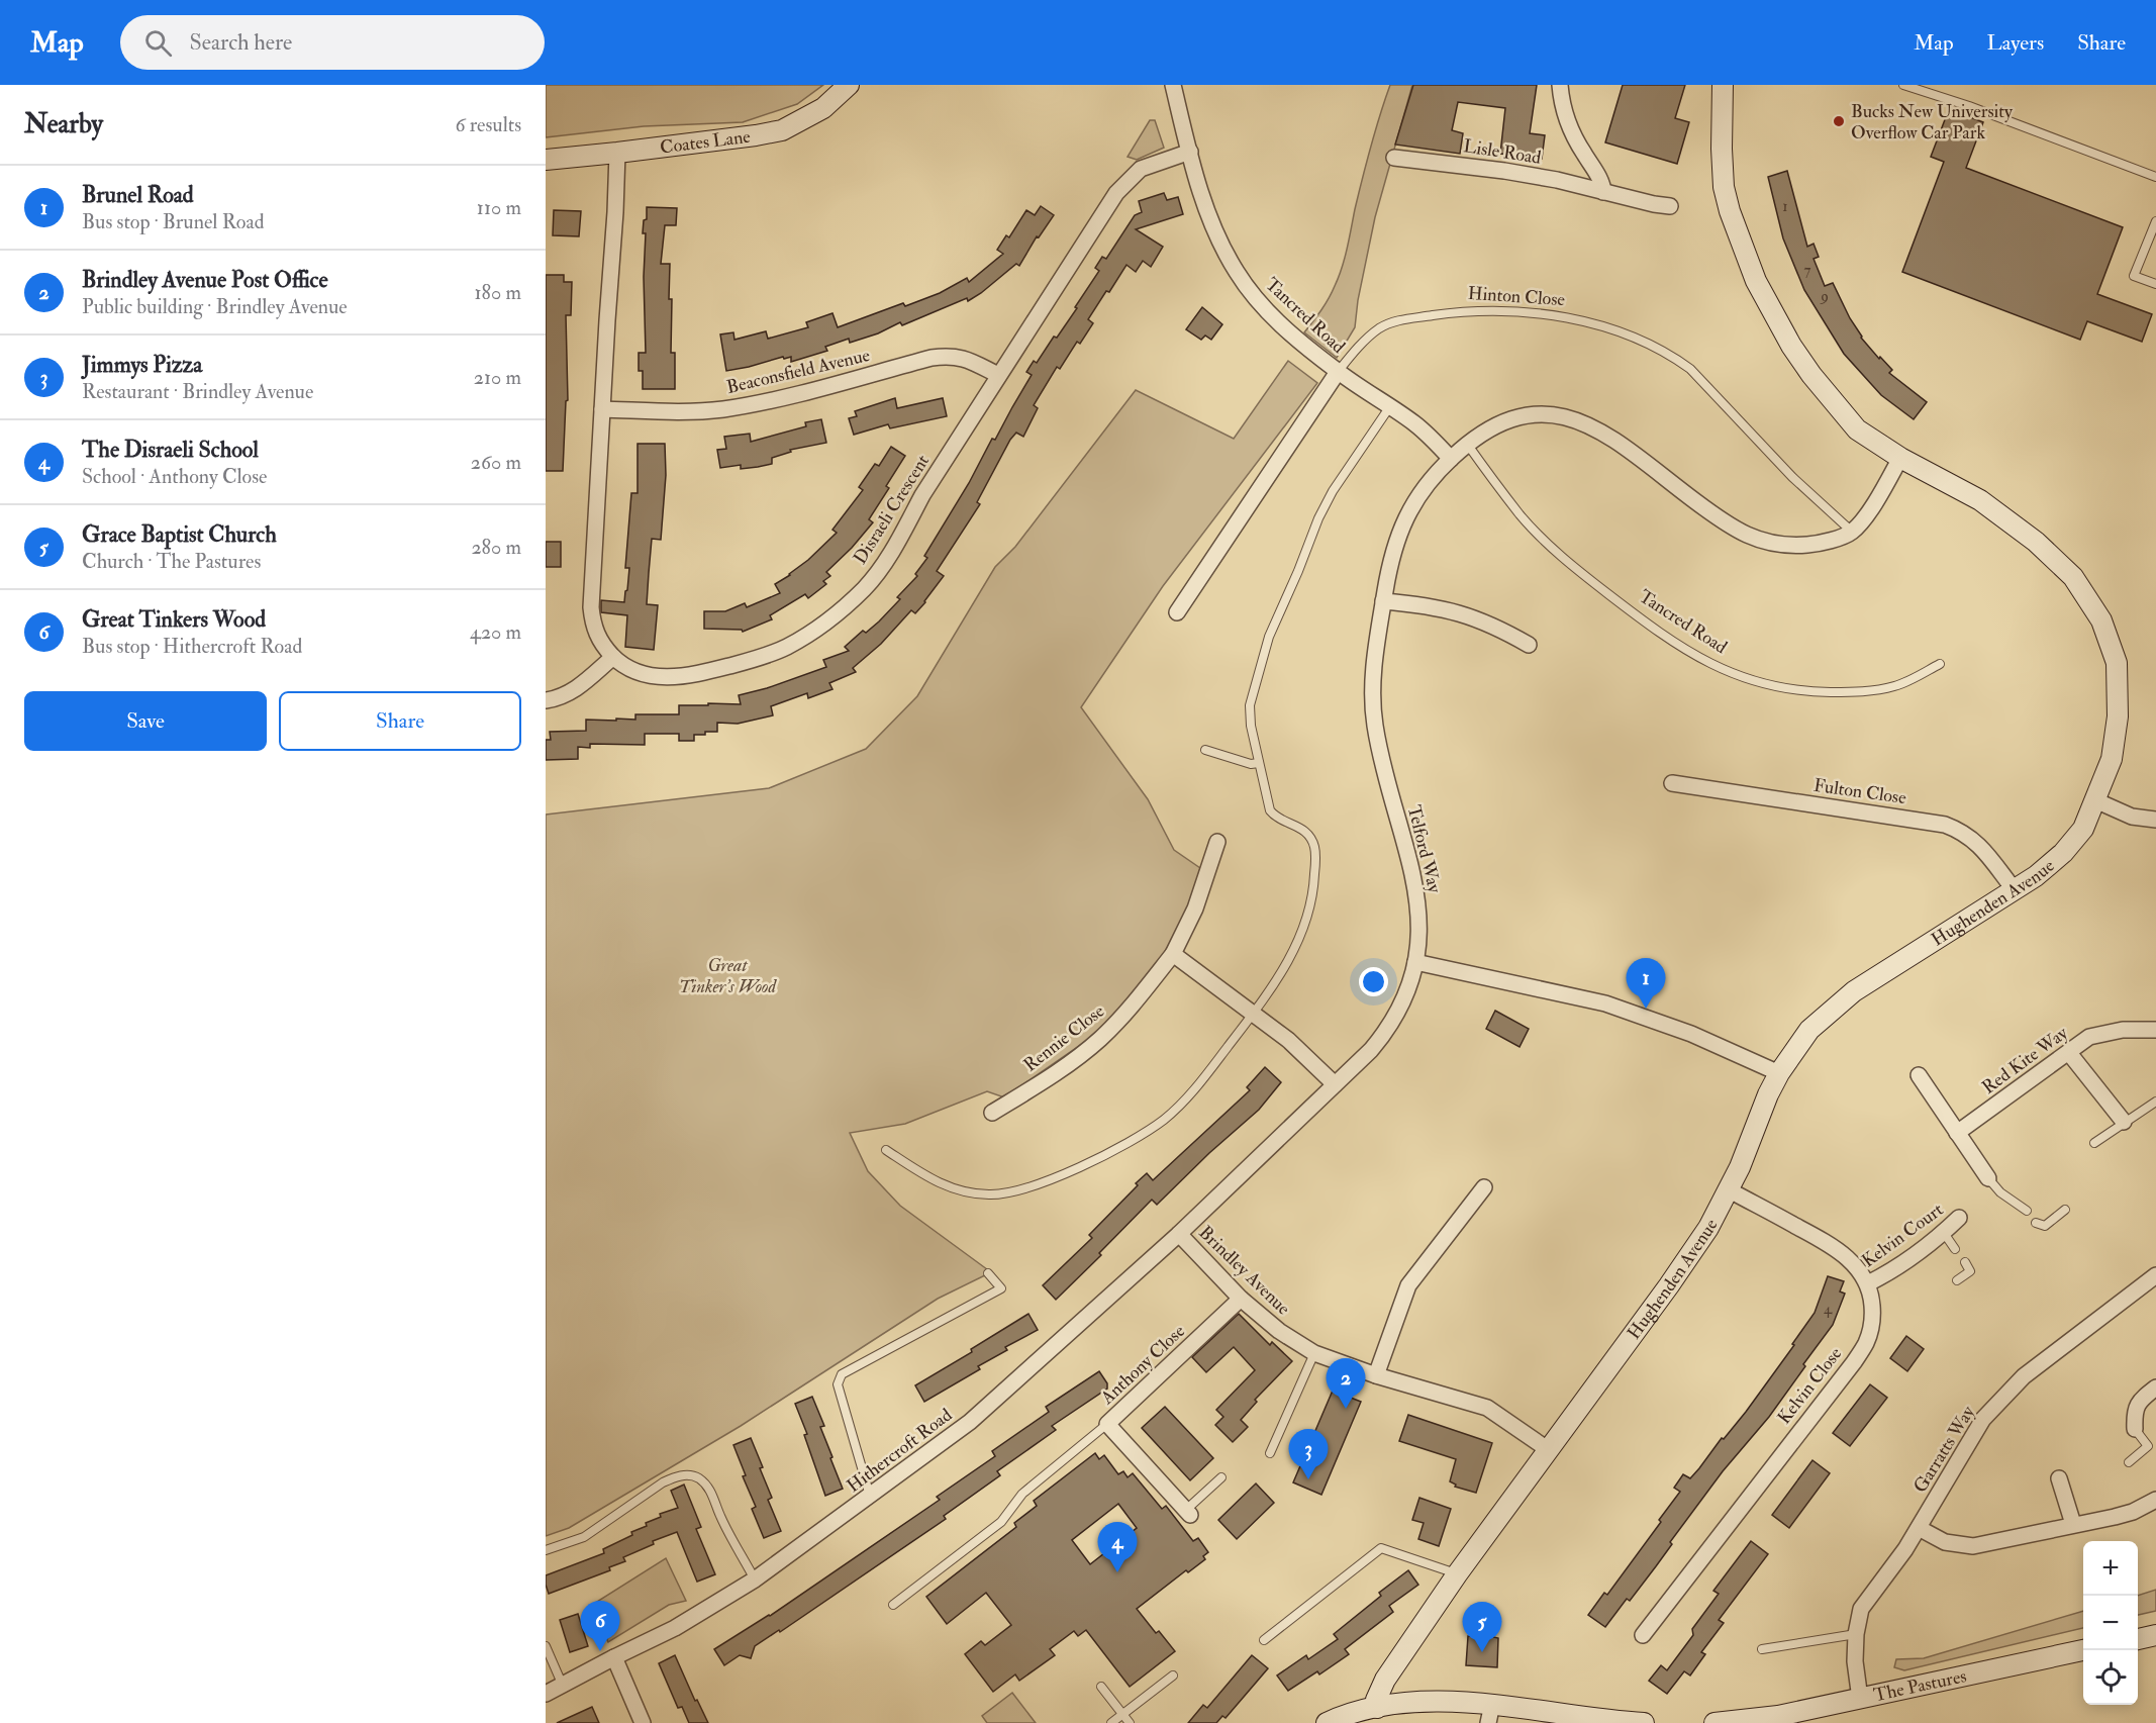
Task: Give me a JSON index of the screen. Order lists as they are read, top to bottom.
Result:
{
  "streets": {
    "street": [
      "Coates Lane",
      "Lisle Road",
      "Hinton Close",
      "Tancred Road",
      "Beaconsfield Avenue",
      "Disraeli Crescent",
      "Fulton Close",
      "Telford Way",
      "Hughenden Avenue",
      "Rennie Close",
      "Red Kite Way",
      "Kelvin Court",
      "Brindley Avenue",
      "Anthony Close",
      "Kelvin Close",
      "Garratts Way",
      "Hithercroft Road",
      "The Pastures"
    ]
  },
  "crossings": [
    ["Coates Lane", "Disraeli Crescent"],
    ["Hinton Close", "Tancred Road"],
    ["Hinton Close", "Telford Way"],
    ["Tancred Road", "Disraeli Crescent"],
    ["Tancred Road", "Telford Way"],
    ["Beaconsfield Avenue", "Disraeli Crescent"],
    ["Fulton Close", "Hughenden Avenue"],
    ["Telford Way", "Hughenden Avenue"],
    ["Telford Way", "Brindley Avenue"],
    ["Telford Way", "Hithercroft Road"],
    ["Hughenden Avenue", "Brindley Avenue"],
    ["Kelvin Court", "Kelvin Close"],
    ["Brindley Avenue", "Anthony Close"],
    ["Brindley Avenue", "Hithercroft Road"],
    ["Garratts Way", "The Pastures"]
  ],
  "parks": ["Great Tinker's Wood"],
  "places": ["Bucks New University Overflow Car Park"],
  "house_numbers": [
    "1",
    "7",
    "9",
    "4"
  ],
  "page": {
    "header": "Map",
    "search": "Search here",
    "nav": ["Map", "Layers", "Share"],
    "heading": ["Nearby", "6 results"],
    "list": [
      {
        "mark": "1",
        "name": "Brunel Road",
        "note": "Bus stop · Brunel Road",
        "value": "110 m"
      },
      {
        "mark": "2",
        "name": "Brindley Avenue Post Office",
        "note": "Public building · Brindley Avenue",
        "value": "180 m"
      },
      {
        "mark": "3",
        "name": "Jimmys Pizza",
        "note": "Restaurant · Brindley Avenue",
        "value": "210 m"
      },
      {
        "mark": "4",
        "name": "The Disraeli School",
        "note": "School · Anthony Close",
        "value": "260 m"
      },
      {
        "mark": "5",
        "name": "Grace Baptist Church",
        "note": "Church · The Pastures",
        "value": "280 m"
      },
      {
        "mark": "6",
        "name": "Great Tinkers Wood",
        "note": "Bus stop · Hithercroft Road",
        "value": "420 m"
      }
    ],
    "buttons": ["Save", "Share"],
    "pins": [
      "1",
      "2",
      "3",
      "4",
      "6",
      "5"
    ],
    "map_buttons": ["+", "−"]
  }
}
